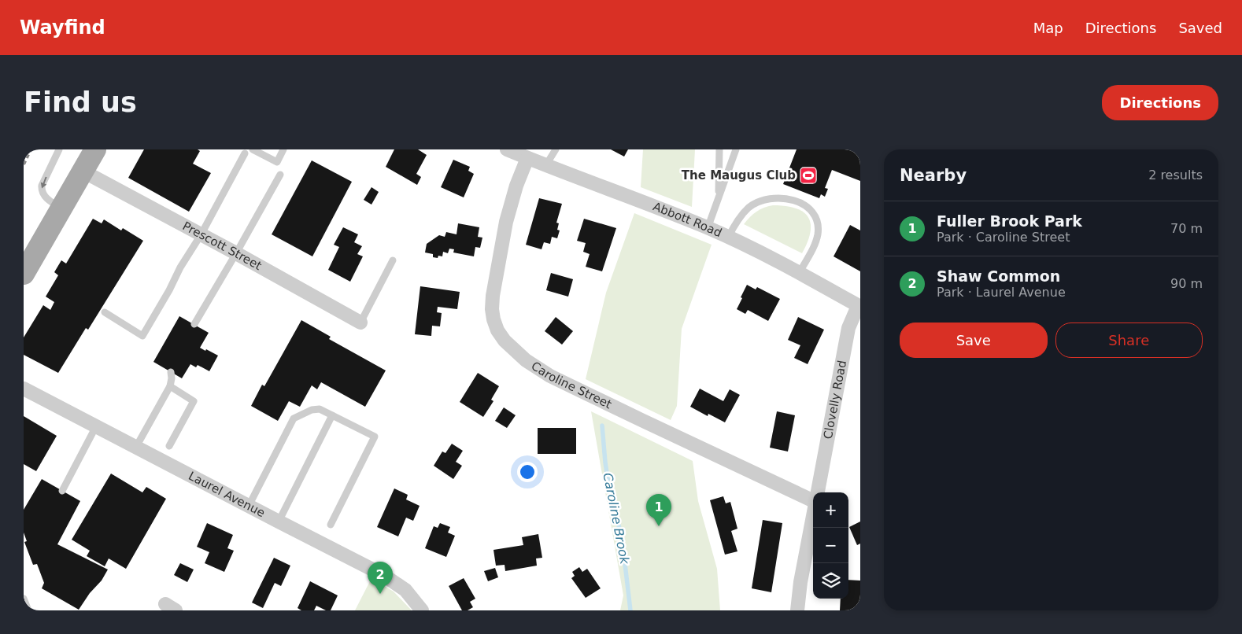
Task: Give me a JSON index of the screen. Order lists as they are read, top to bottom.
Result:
{
  "streets": {
    "street": [
      "Abbott Road",
      "Prescott Street",
      "Caroline Street",
      "Clovelly Road",
      "Laurel Avenue"
    ]
  },
  "crossings": [
    ["Abbott Road", "Caroline Street"],
    ["Abbott Road", "Clovelly Road"]
  ],
  "water": ["Caroline Brook"],
  "places": {
    "sports": ["The Maugus Club"]
  },
  "page": {
    "header": "Wayfind",
    "nav": ["Map", "Directions", "Saved"],
    "buttons": [
      "Directions",
      ["Save", "Share"]
    ],
    "title": "Find us",
    "heading": ["Nearby", "2 results"],
    "list": [
      {
        "mark": "1",
        "name": "Fuller Brook Park",
        "note": "Park · Caroline Street",
        "value": "70 m"
      },
      {
        "mark": "2",
        "name": "Shaw Common",
        "note": "Park · Laurel Avenue",
        "value": "90 m"
      }
    ],
    "map_buttons": ["+", "−"],
    "pins": ["1", "2"]
  }
}
